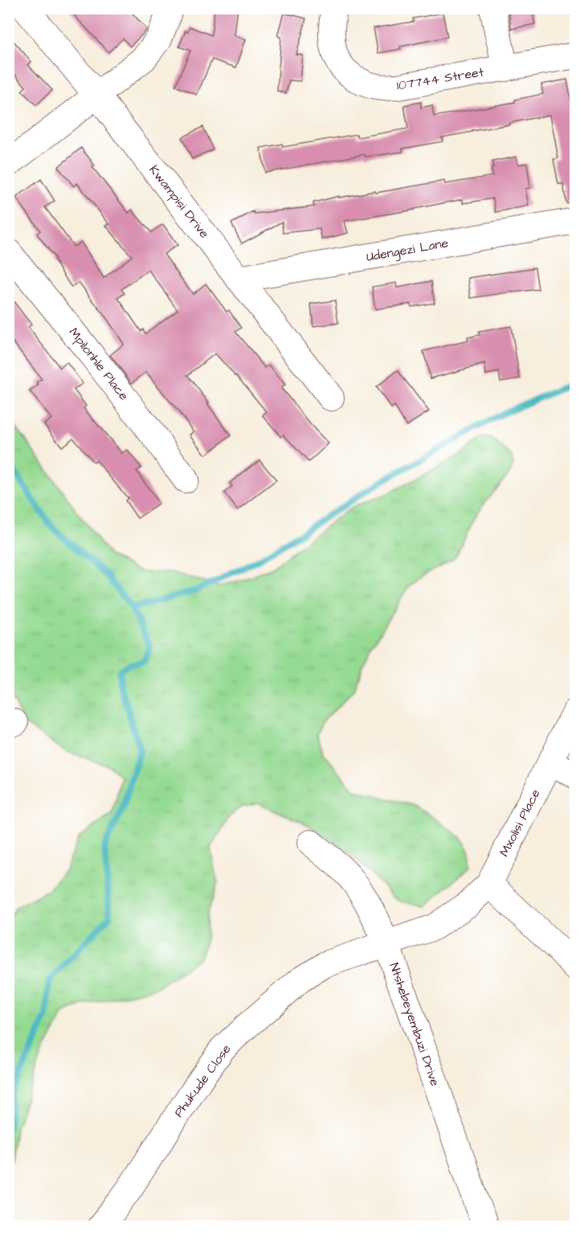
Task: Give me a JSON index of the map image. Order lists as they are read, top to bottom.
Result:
{
  "streets": {
    "street": [
      "107744 Street",
      "Kwampisi Drive",
      "Udengezi Lane",
      "Mpilonhle Place",
      "Mxolisi Place",
      "Ntshebeyembuzi Drive",
      "Phukude Close"
    ]
  },
  "crossings": [
    ["Kwampisi Drive", "Udengezi Lane"],
    ["Mxolisi Place", "Ntshebeyembuzi Drive"],
    ["Mxolisi Place", "Phukude Close"],
    ["Ntshebeyembuzi Drive", "Phukude Close"]
  ]
}
